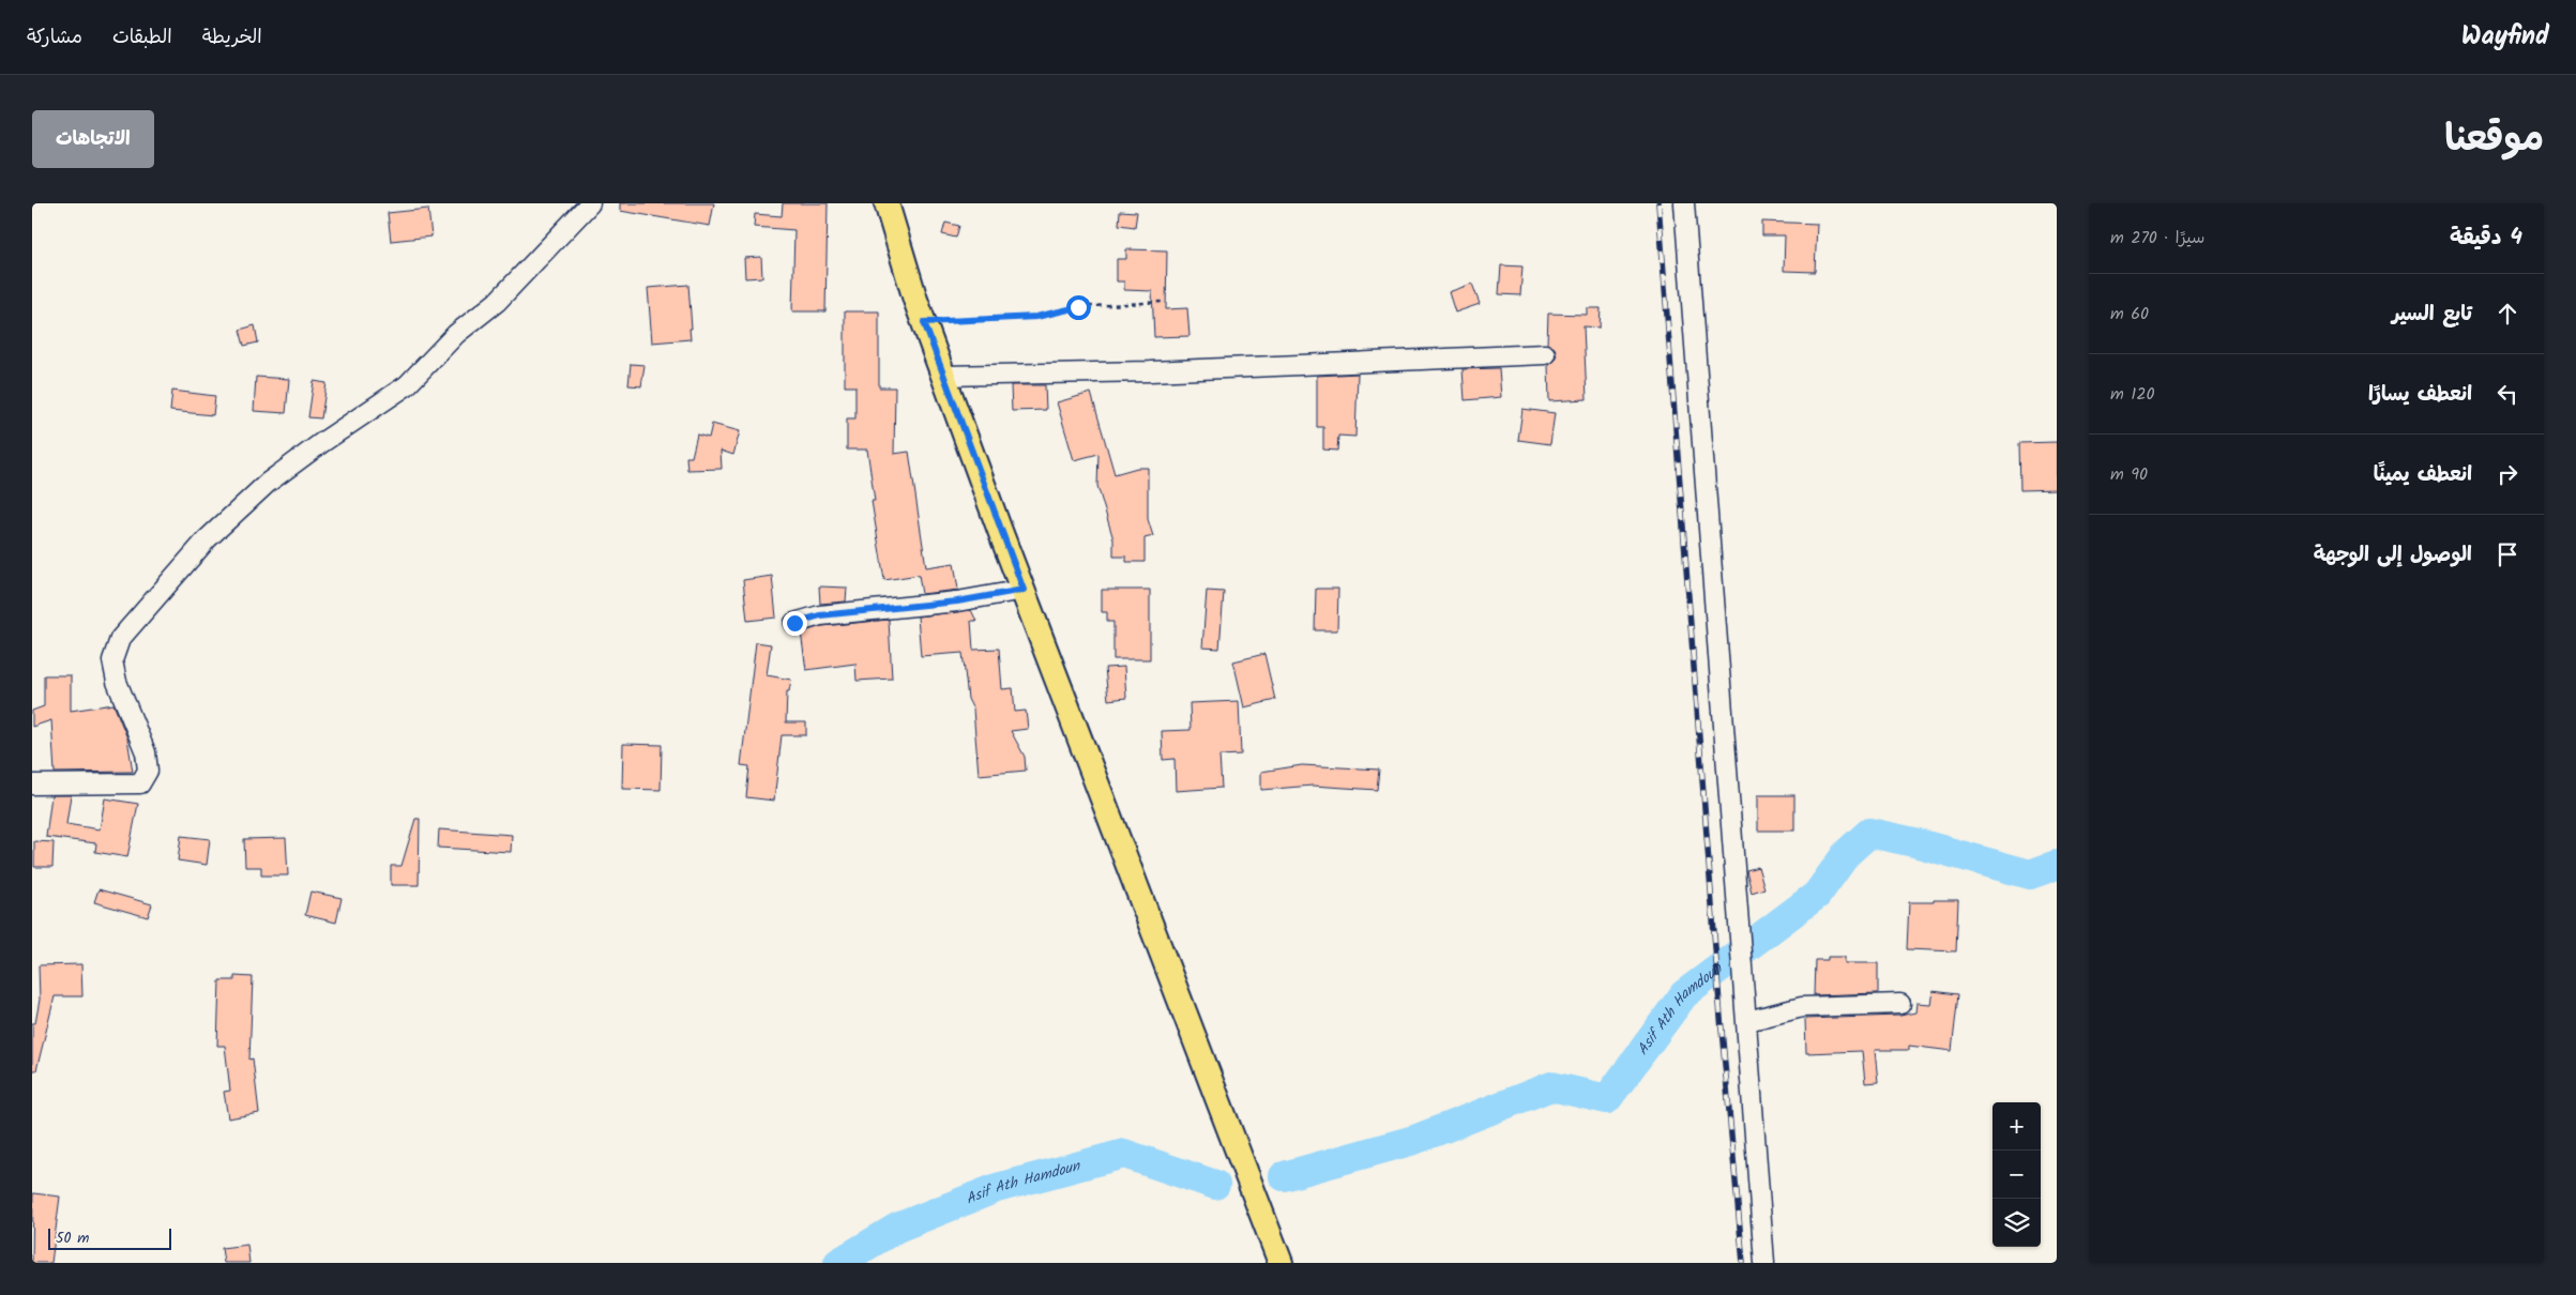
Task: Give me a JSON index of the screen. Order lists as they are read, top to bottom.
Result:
{
  "water": ["Asif Ath Hamdoun"],
  "scale_bar": "50 m",
  "page": {
    "header": "Wayfind",
    "nav": ["الخريطة", "الطبقات", "مشاركة"],
    "title": "موقعنا",
    "buttons": "الاتجاهات",
    "heading": ["4 دقيقة", "سيرًا · 270 m"],
    "list": [
      ["تابع السير", "60 m"],
      ["انعطف يسارًا", "120 m"],
      ["انعطف يمينًا", "90 m"],
      "الوصول إلى الوجهة"
    ],
    "map_buttons": ["+", "−"],
    "scale": "50 m"
  }
}
